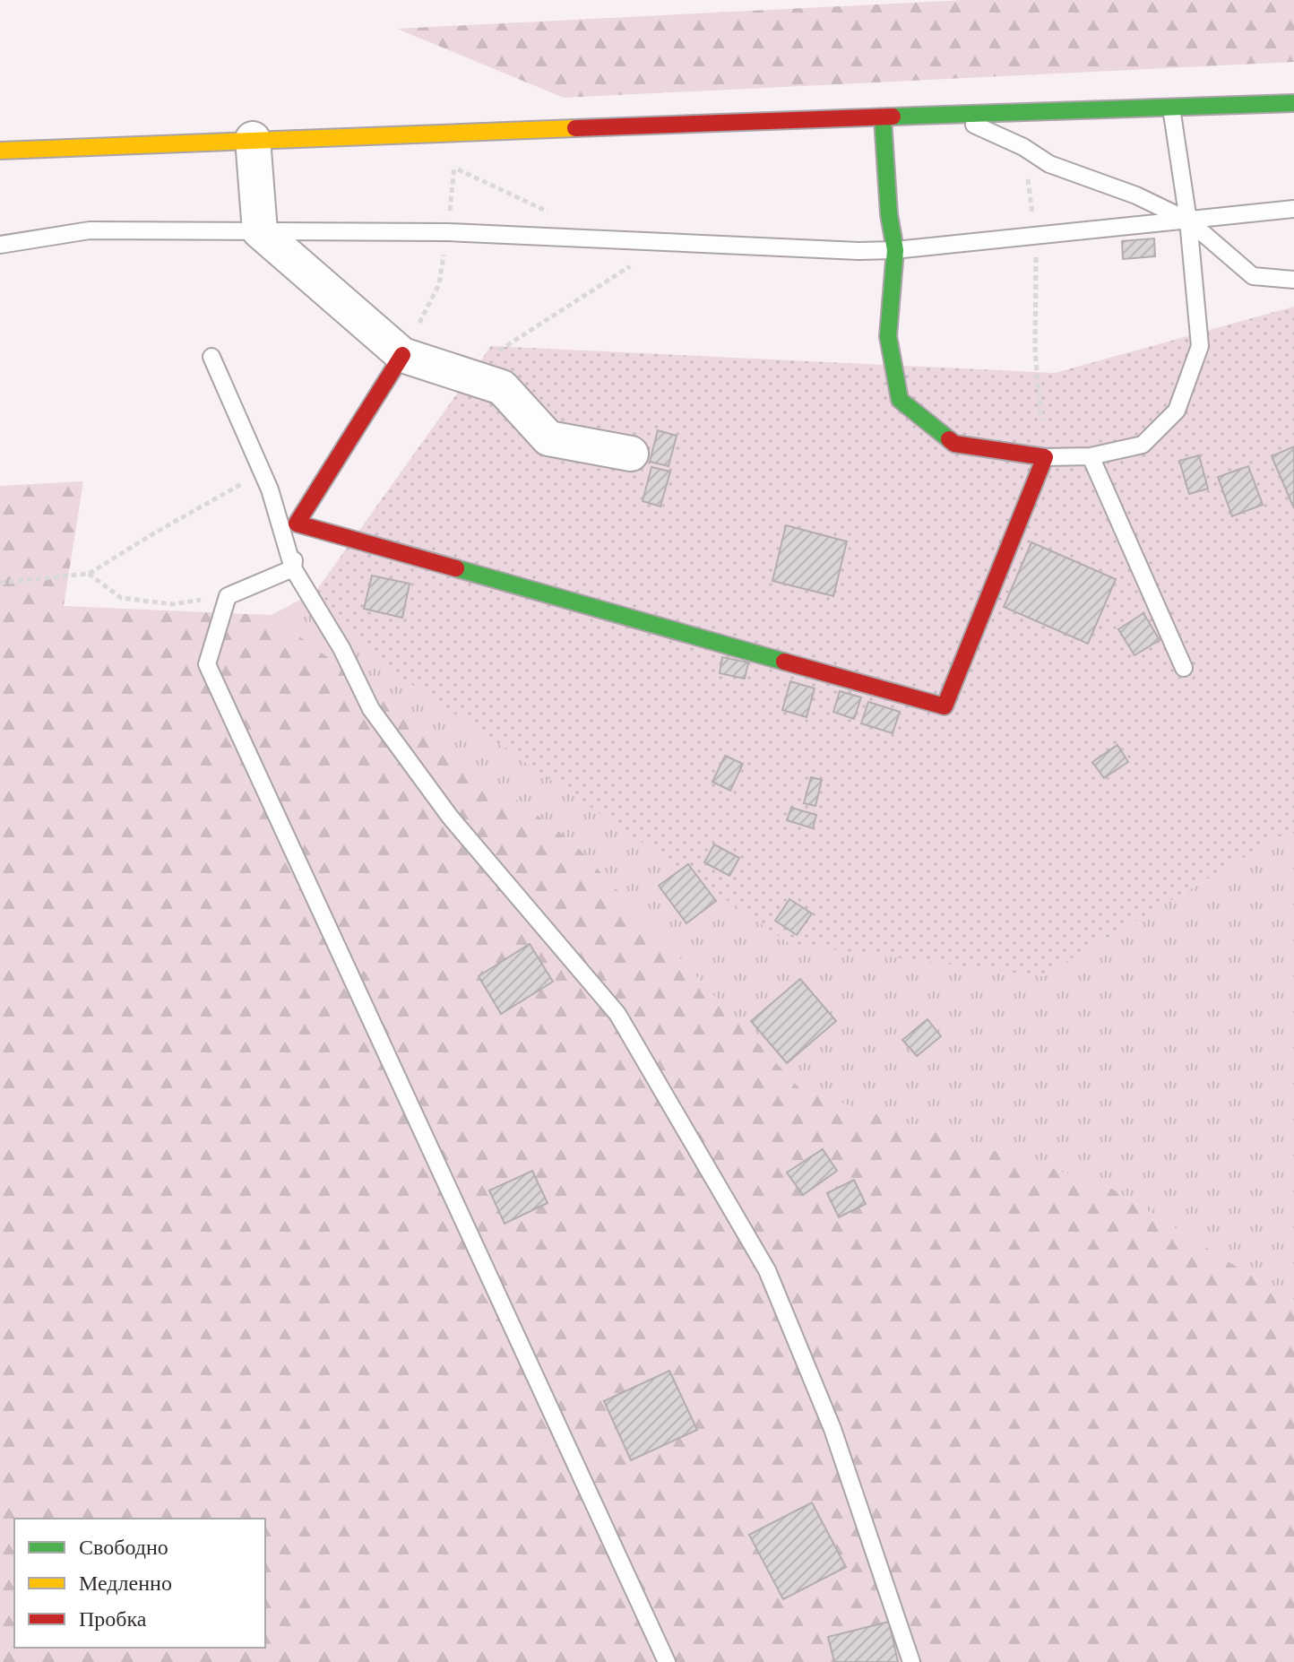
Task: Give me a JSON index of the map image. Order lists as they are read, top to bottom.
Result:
{
  "legend": ["Свободно", "Медленно", "Пробка"]
}
